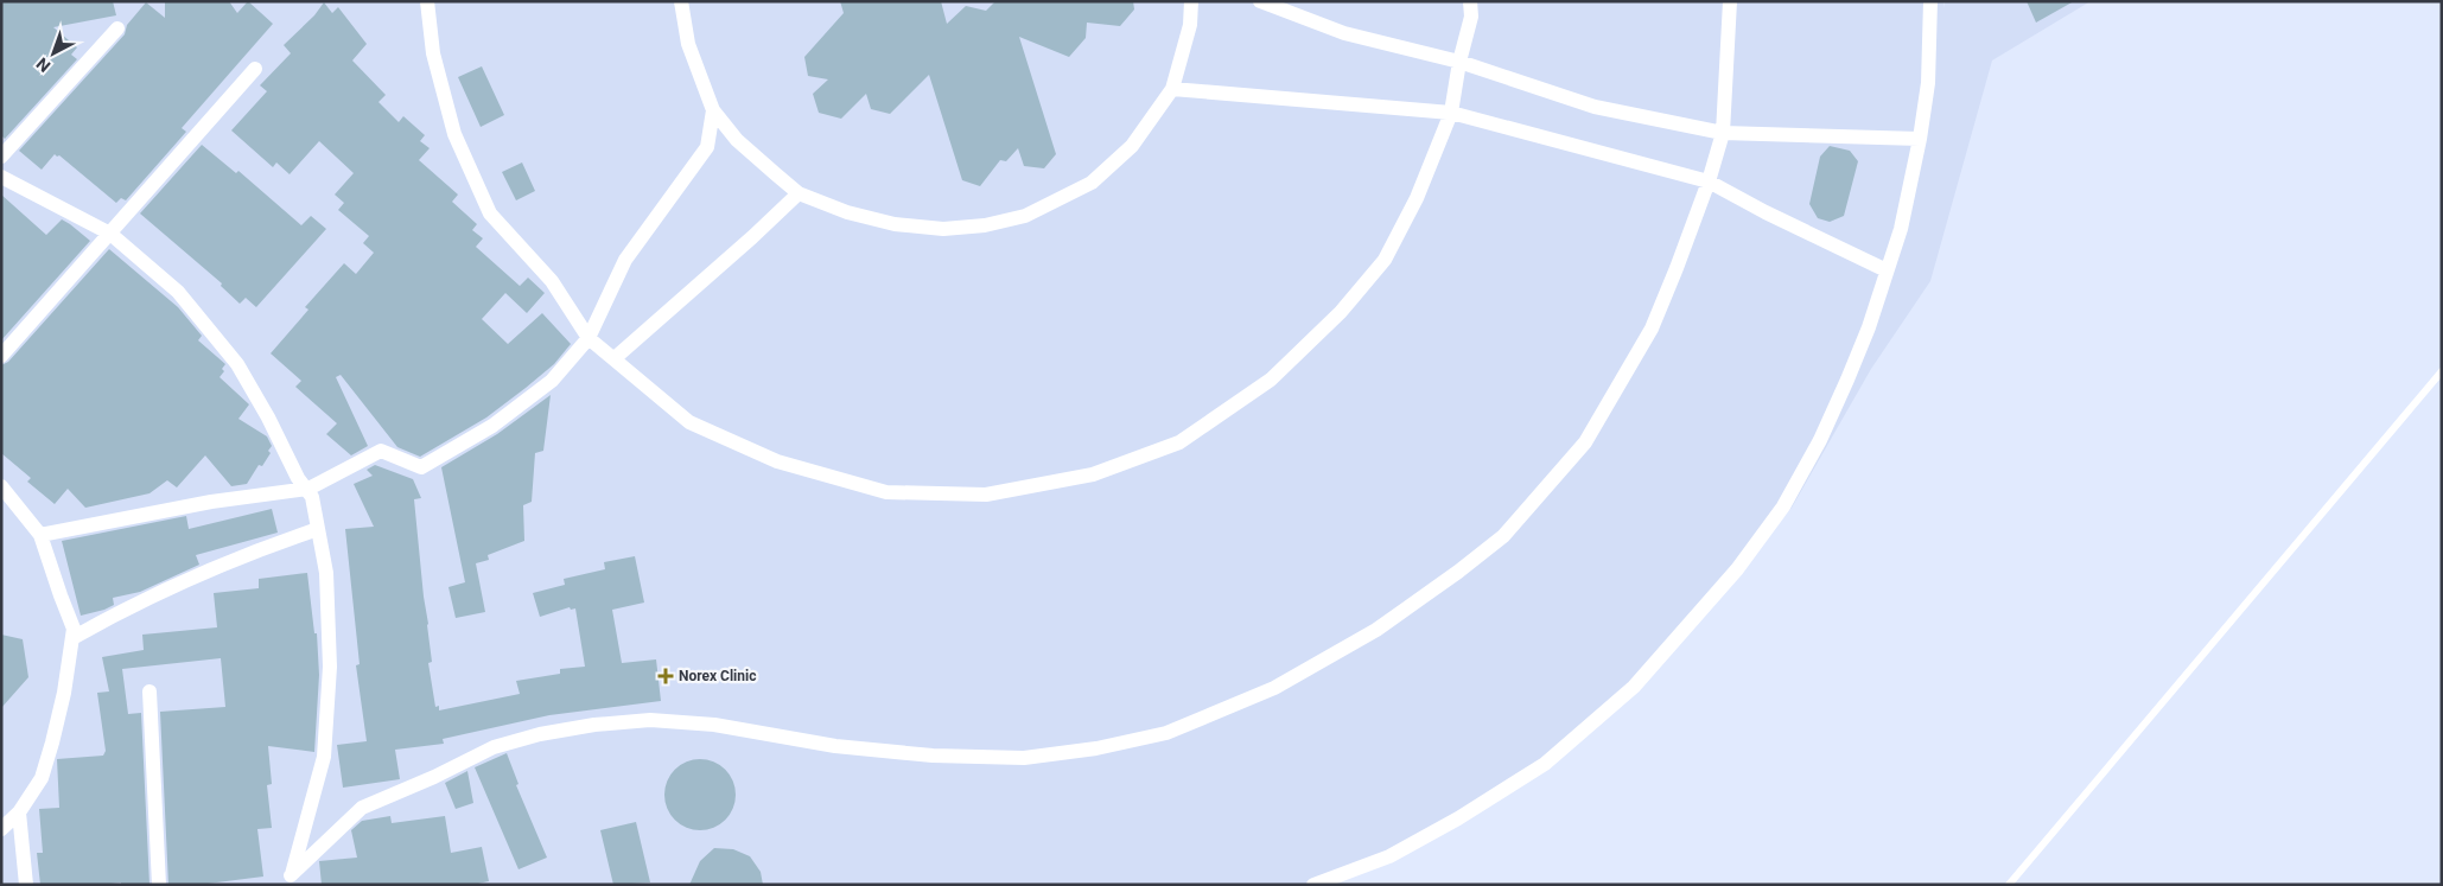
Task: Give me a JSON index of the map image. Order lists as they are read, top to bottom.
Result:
{
  "places": {
    "health": ["Norex Clinic"]
  },
  "north": "bottom left"
}
